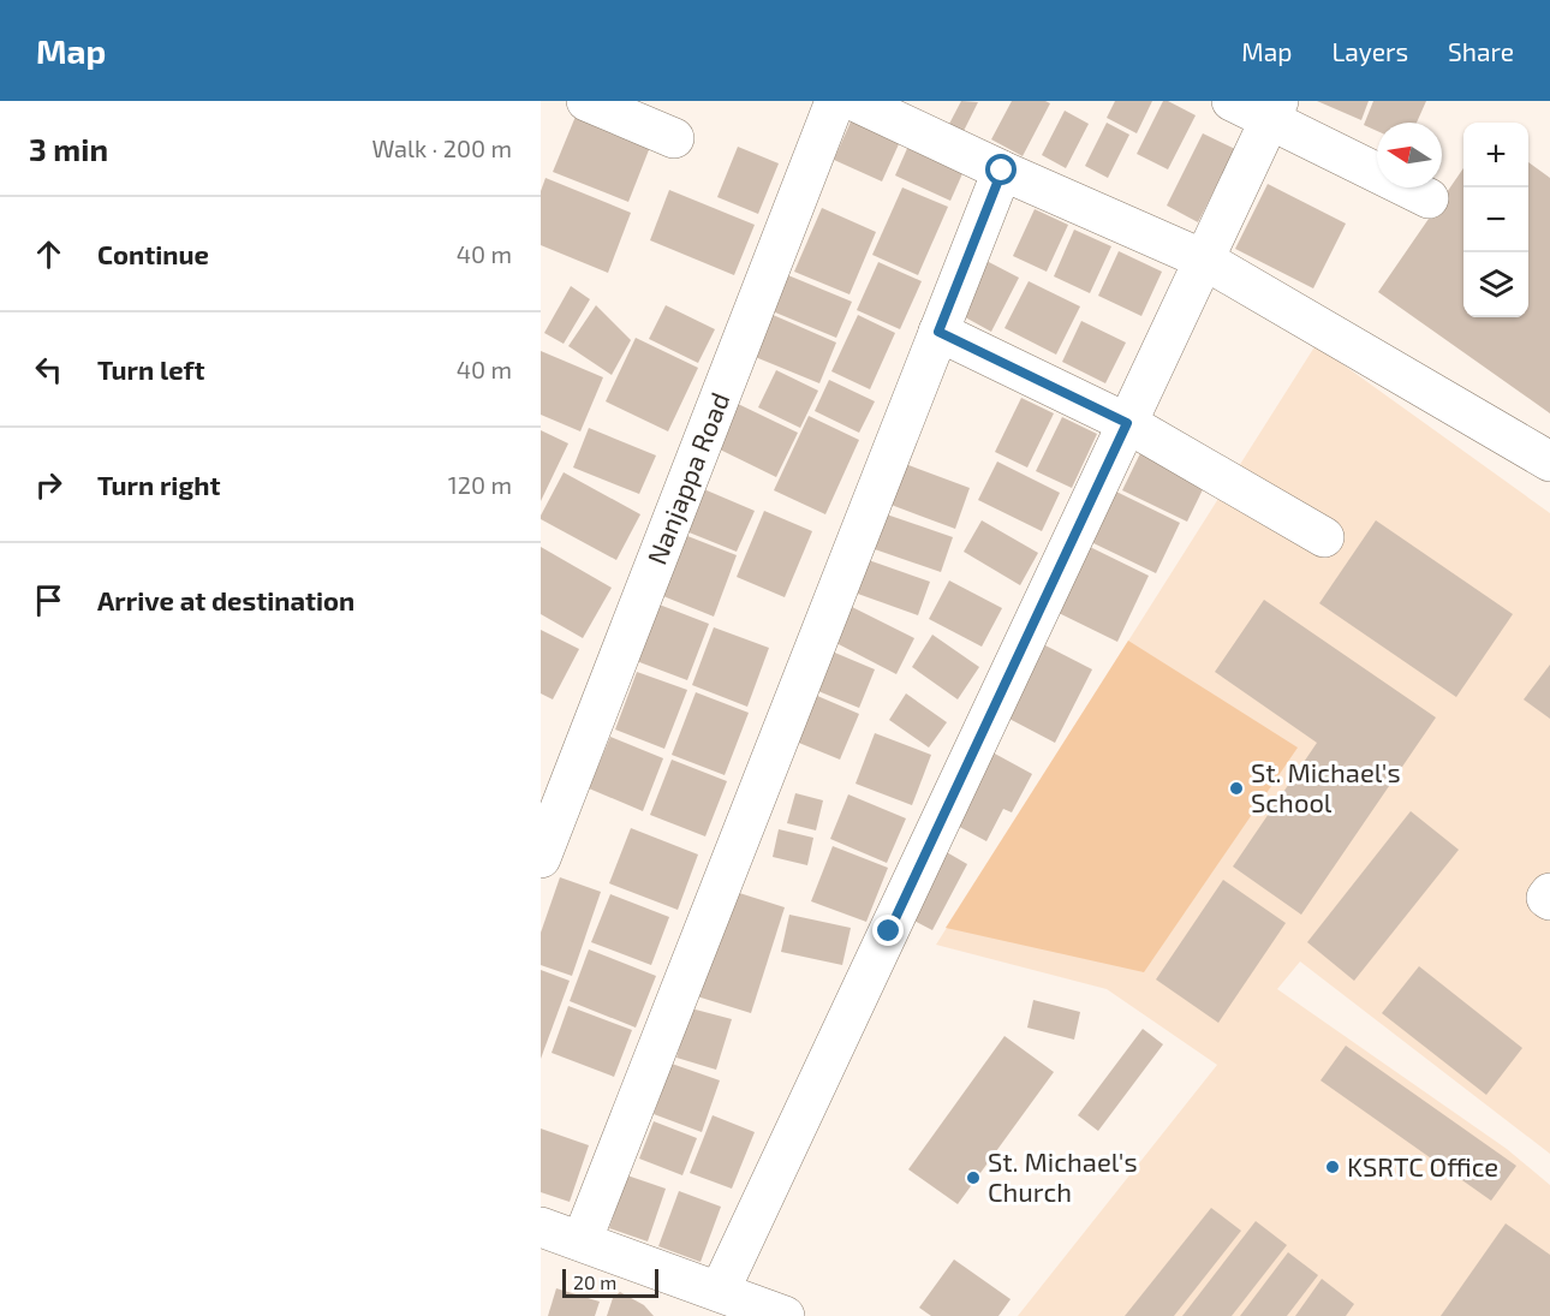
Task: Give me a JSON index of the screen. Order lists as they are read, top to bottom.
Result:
{
  "streets": {
    "street": ["Nanjappa Road"]
  },
  "places": ["St. Michael's School", "KSRTC Office", "St. Michael's Church"],
  "scale_bar": "20 m",
  "north": "left",
  "page": {
    "header": "Map",
    "nav": ["Map", "Layers", "Share"],
    "heading": ["3 min", "Walk · 200 m"],
    "map_buttons": ["+", "−"],
    "list": [
      ["Continue", "40 m"],
      ["Turn left", "40 m"],
      ["Turn right", "120 m"],
      "Arrive at destination"
    ],
    "scale": "20 m"
  }
}
